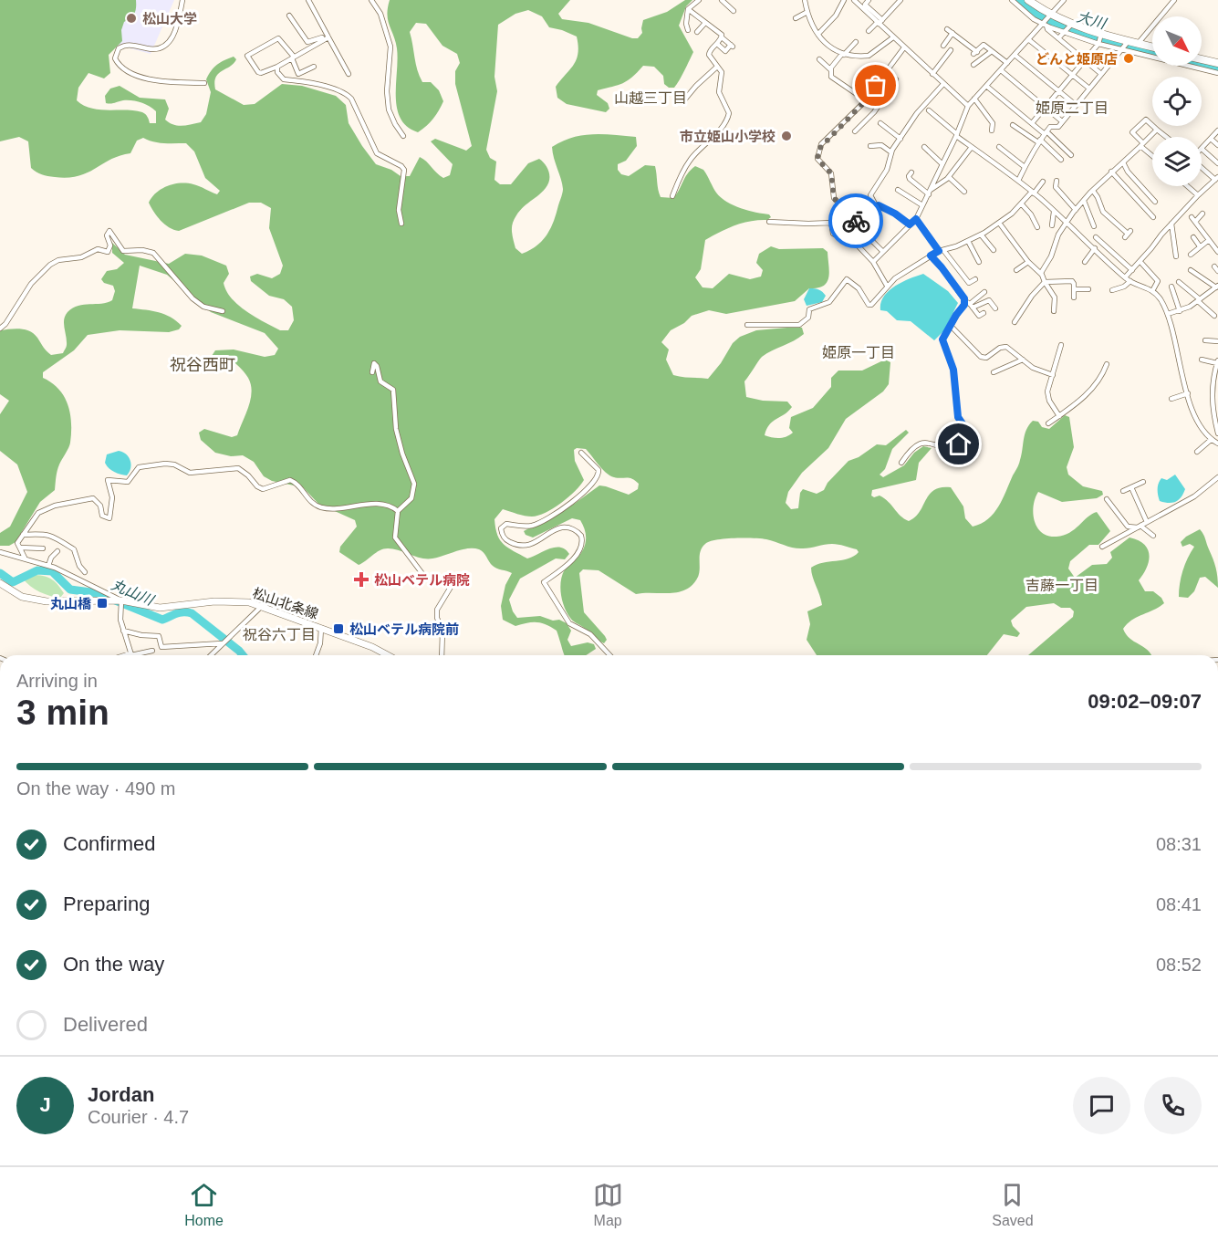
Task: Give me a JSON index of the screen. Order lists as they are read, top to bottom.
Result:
{
  "streets": {
    "main road": ["松山北条線"]
  },
  "districts": [
    "山越三丁目",
    "姫原二丁目",
    "姫原一丁目",
    "祝谷西町",
    "吉藤一丁目",
    "祝谷六丁目"
  ],
  "water": ["大川", "丸山川"],
  "places": {
    "other": ["松山大学", "どんと姫原店", "市立姫山小学校"],
    "health": ["松山ベテル病院"],
    "transit": ["丸山橋", "松山ベテル病院前"]
  },
  "north": "bottom right",
  "page": {
    "heading": ["3 min", "Arriving in", "09:02–09:07"],
    "panel": ["Jordan", "Courier · 4.7"],
    "bar": "On the way · 490 m",
    "list": [
      ["Confirmed", "08:31"],
      ["Preparing", "08:41"],
      ["On the way", "08:52"],
      "Delivered"
    ],
    "round": "J",
    "tabs": ["Home", "Map", "Saved"]
  }
}
